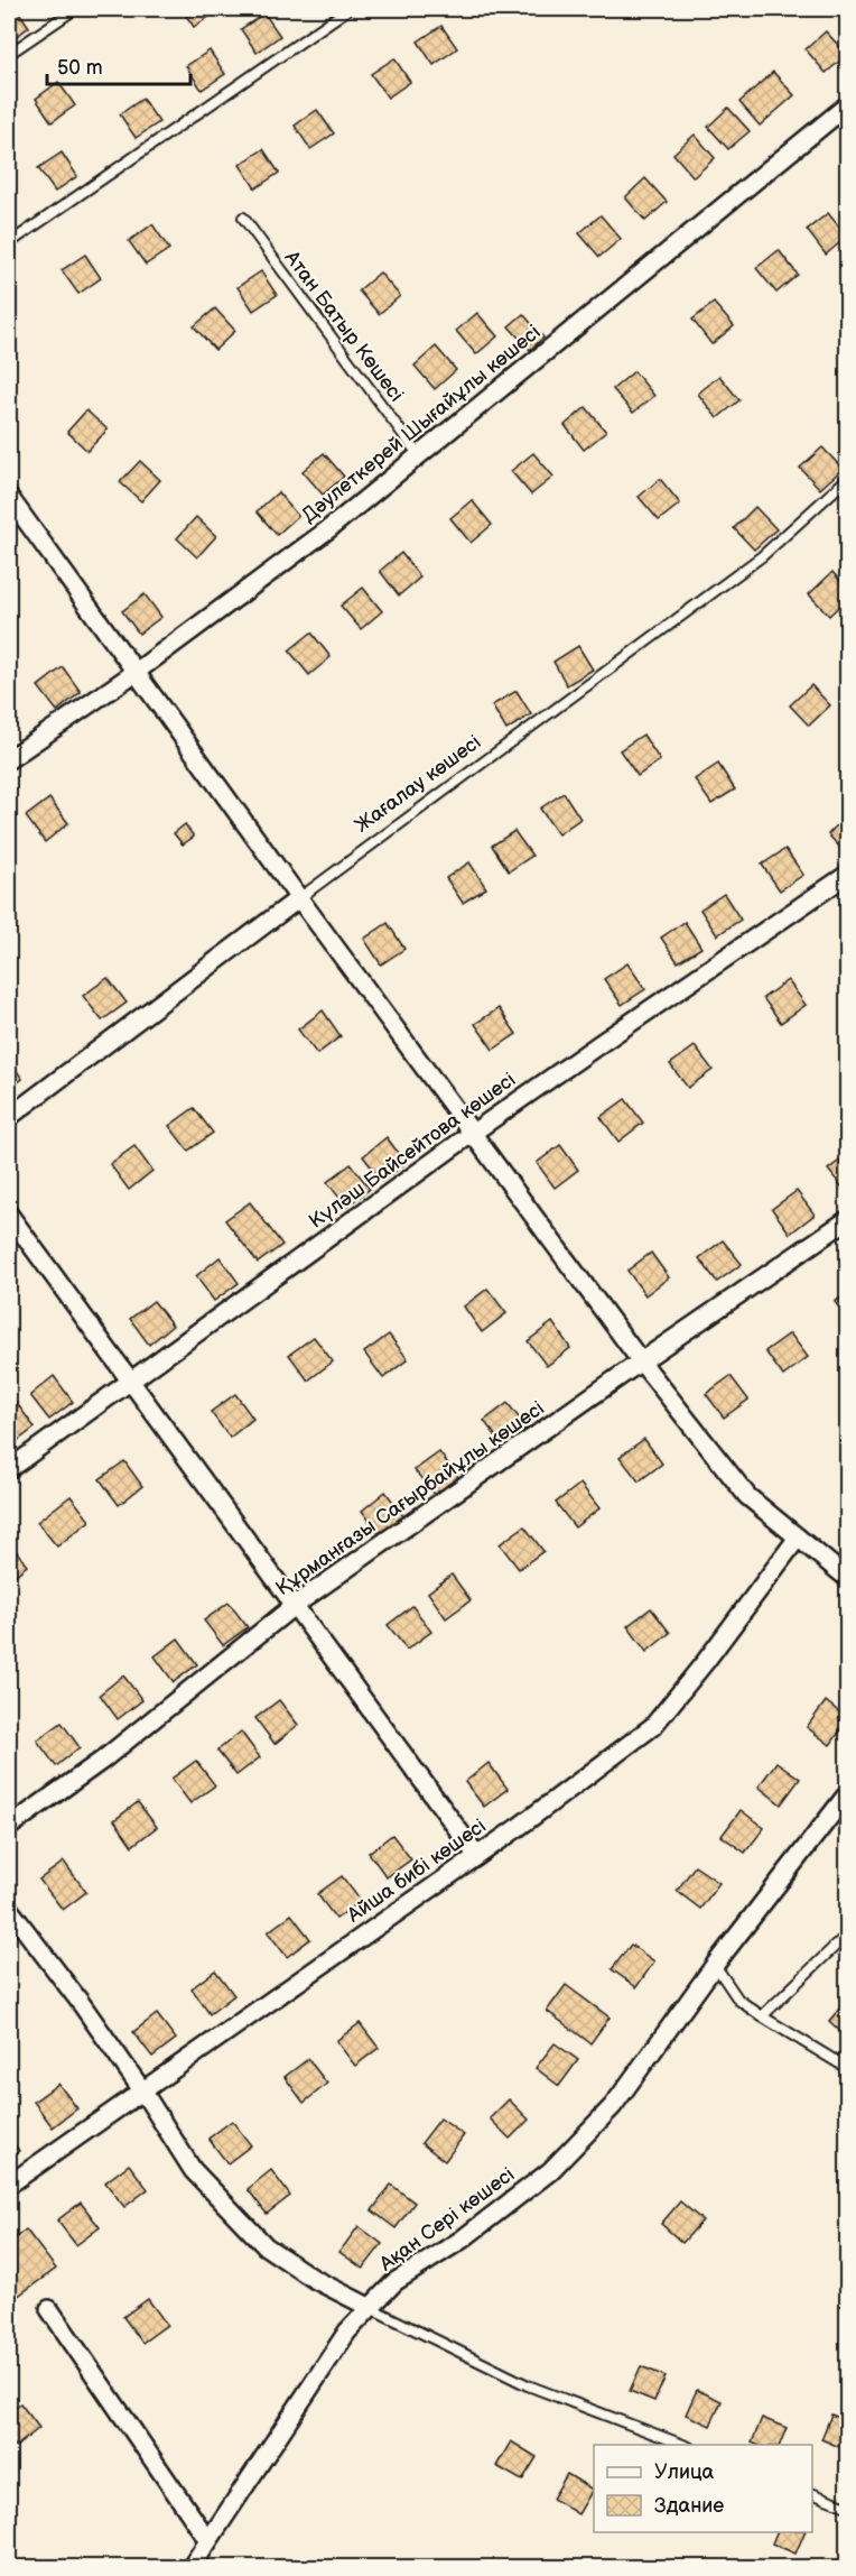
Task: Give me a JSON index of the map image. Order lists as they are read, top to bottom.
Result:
{
  "streets": {
    "street": [
      "Дәулеткерей Шығайұлы көшесі",
      "Жағалау көшесі",
      "Күләш Байсейтова көшесі",
      "Құрманғазы Сағырбайұлы көшесі",
      "Айша бибі көшесі",
      "Ақан Сері көшесі"
    ],
    "lane": ["Атан Батыр Көшесі"]
  },
  "crossings": [
    ["Атан Батыр Көшесі", "Дәулеткерей Шығайұлы көшесі"]
  ],
  "legend": ["Улица", "Здание"],
  "scale_bar": "50 m"
}
